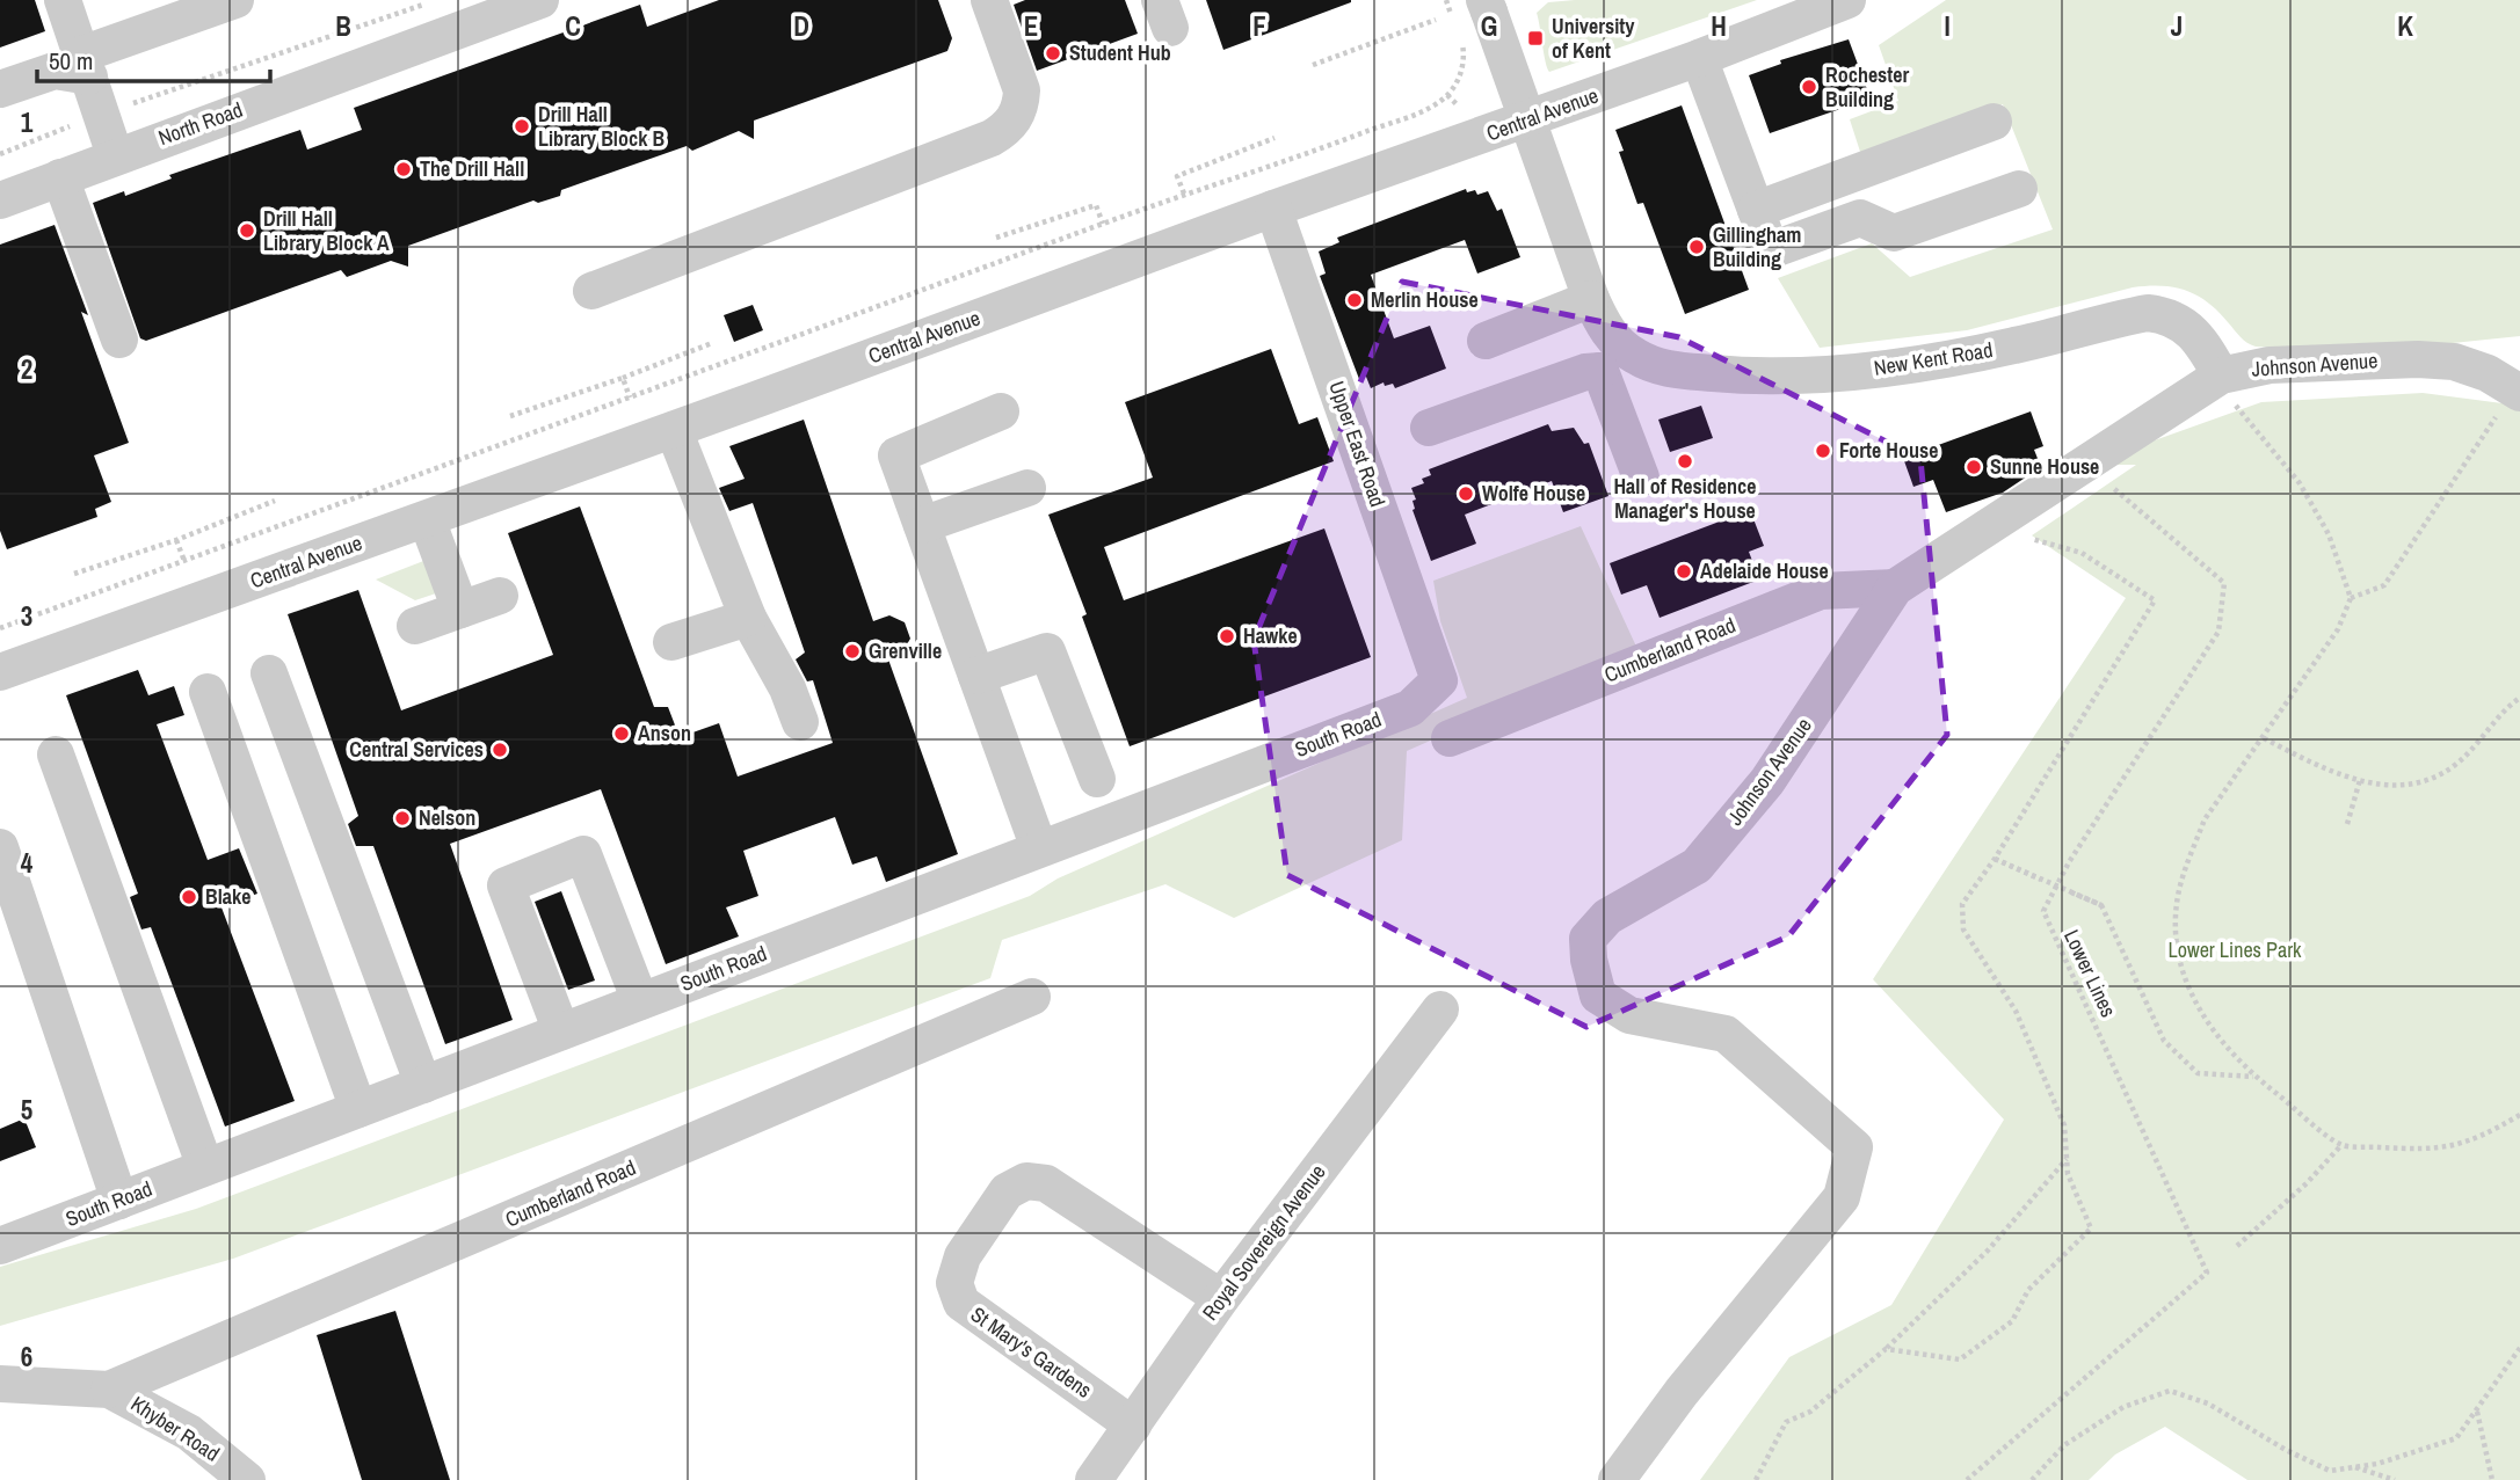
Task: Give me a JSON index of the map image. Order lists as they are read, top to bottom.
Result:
{
  "streets": {
    "street": [
      "Central Avenue",
      "North Road",
      "New Kent Road",
      "Johnson Avenue",
      "Upper East Road",
      "Cumberland Road",
      "South Road",
      "Royal Sovereign Avenue",
      "St Mary's Gardens",
      "Khyber Road"
    ],
    "path": ["Lower Lines"]
  },
  "crossings": [
    ["Central Avenue", "New Kent Road"],
    ["Central Avenue", "Upper East Road"],
    ["New Kent Road", "Johnson Avenue"],
    ["Johnson Avenue", "Cumberland Road"],
    ["Johnson Avenue", "Lower Lines"],
    ["Upper East Road", "South Road"],
    ["Cumberland Road", "Khyber Road"],
    ["Royal Sovereign Avenue", "St Mary's Gardens"]
  ],
  "parks": ["Lower Lines Park"],
  "places": {
    "transit": ["University of Kent"],
    "other": [
      "Student Hub",
      "Rochester Building",
      "Drill Hall Library Block B",
      "The Drill Hall",
      "Drill Hall Library Block A",
      "Gillingham Building",
      "Merlin House",
      "Forte House",
      "Hall of Residence Manager's House",
      "Sunne House",
      "Wolfe House",
      "Adelaide House",
      "Hawke",
      "Grenville",
      "Anson",
      "Central Services",
      "Nelson",
      "Blake"
    ]
  },
  "scale_bar": "50 m",
  "grid": {
    "columns": [
      "B",
      "C",
      "D",
      "E",
      "F",
      "G",
      "H",
      "I",
      "J",
      "K"
    ],
    "rows": [
      "1",
      "2",
      "3",
      "4",
      "5",
      "6"
    ]
  }
}
